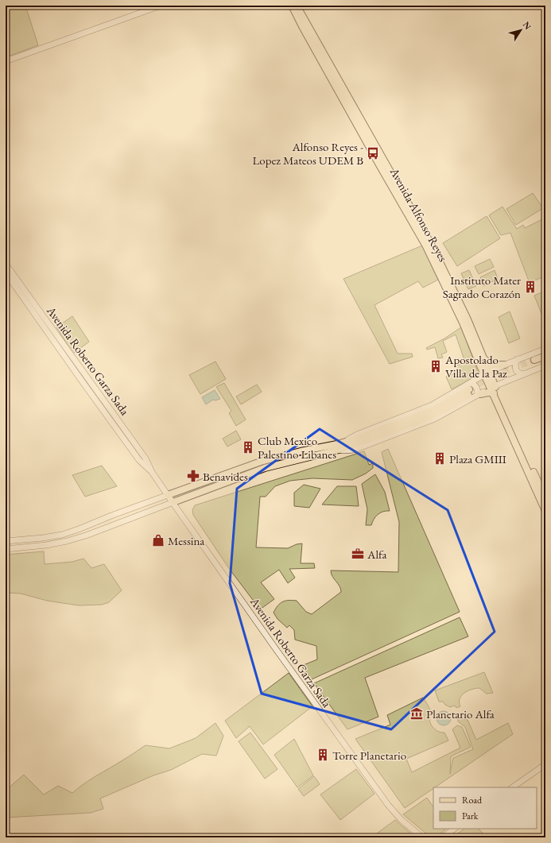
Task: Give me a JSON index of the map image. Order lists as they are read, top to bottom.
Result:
{
  "streets": {
    "main road": ["Avenida Alfonso Reyes"],
    "street": ["Avenida Roberto Garza Sada"]
  },
  "places": {
    "bus stop": ["Alfonso Reyes - Lopez Mateos UDEM B"],
    "building": [
      "Instituto Mater Sagrado Corazón",
      "Apostolado Villa de la Paz",
      "Club Mexico Palestino Libanes",
      "Plaza GMIII",
      "Torre Planetario"
    ],
    "pharmacy": ["Benavides"],
    "shop": ["Messina"],
    "office": ["Alfa"],
    "museum": ["Planetario Alfa"]
  },
  "legend": ["Road", "Park"],
  "north": "top right"
}
